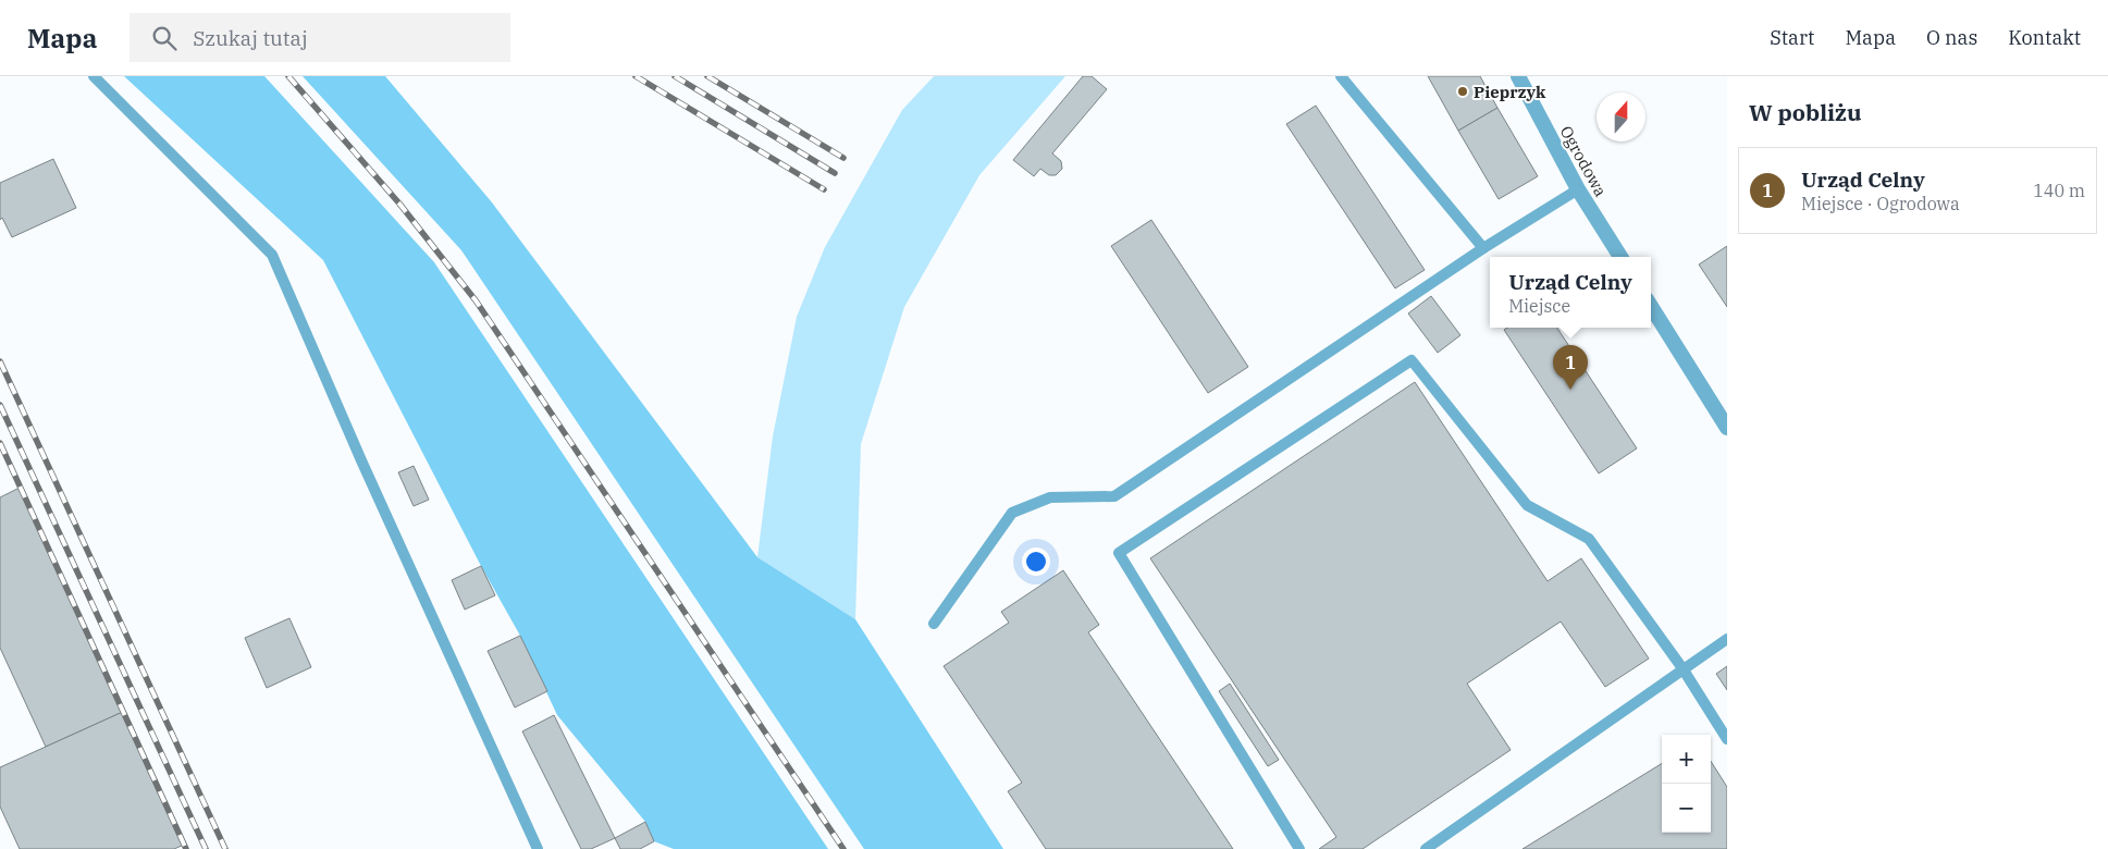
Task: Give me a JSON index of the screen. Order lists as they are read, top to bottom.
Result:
{
  "streets": {
    "street": ["Ogrodowa"]
  },
  "places": ["Pieprzyk"],
  "north": "top",
  "page": {
    "header": "Mapa",
    "search": "Szukaj tutaj",
    "nav": [
      "Start",
      "Mapa",
      "O nas",
      "Kontakt"
    ],
    "heading": "W pobliżu",
    "list": [
      {
        "mark": "1",
        "name": "Urząd Celny",
        "note": "Miejsce · Ogrodowa",
        "value": "140 m"
      }
    ],
    "popup": ["Urząd Celny", "Miejsce"],
    "pins": "1",
    "map_buttons": ["+", "−"]
  }
}
